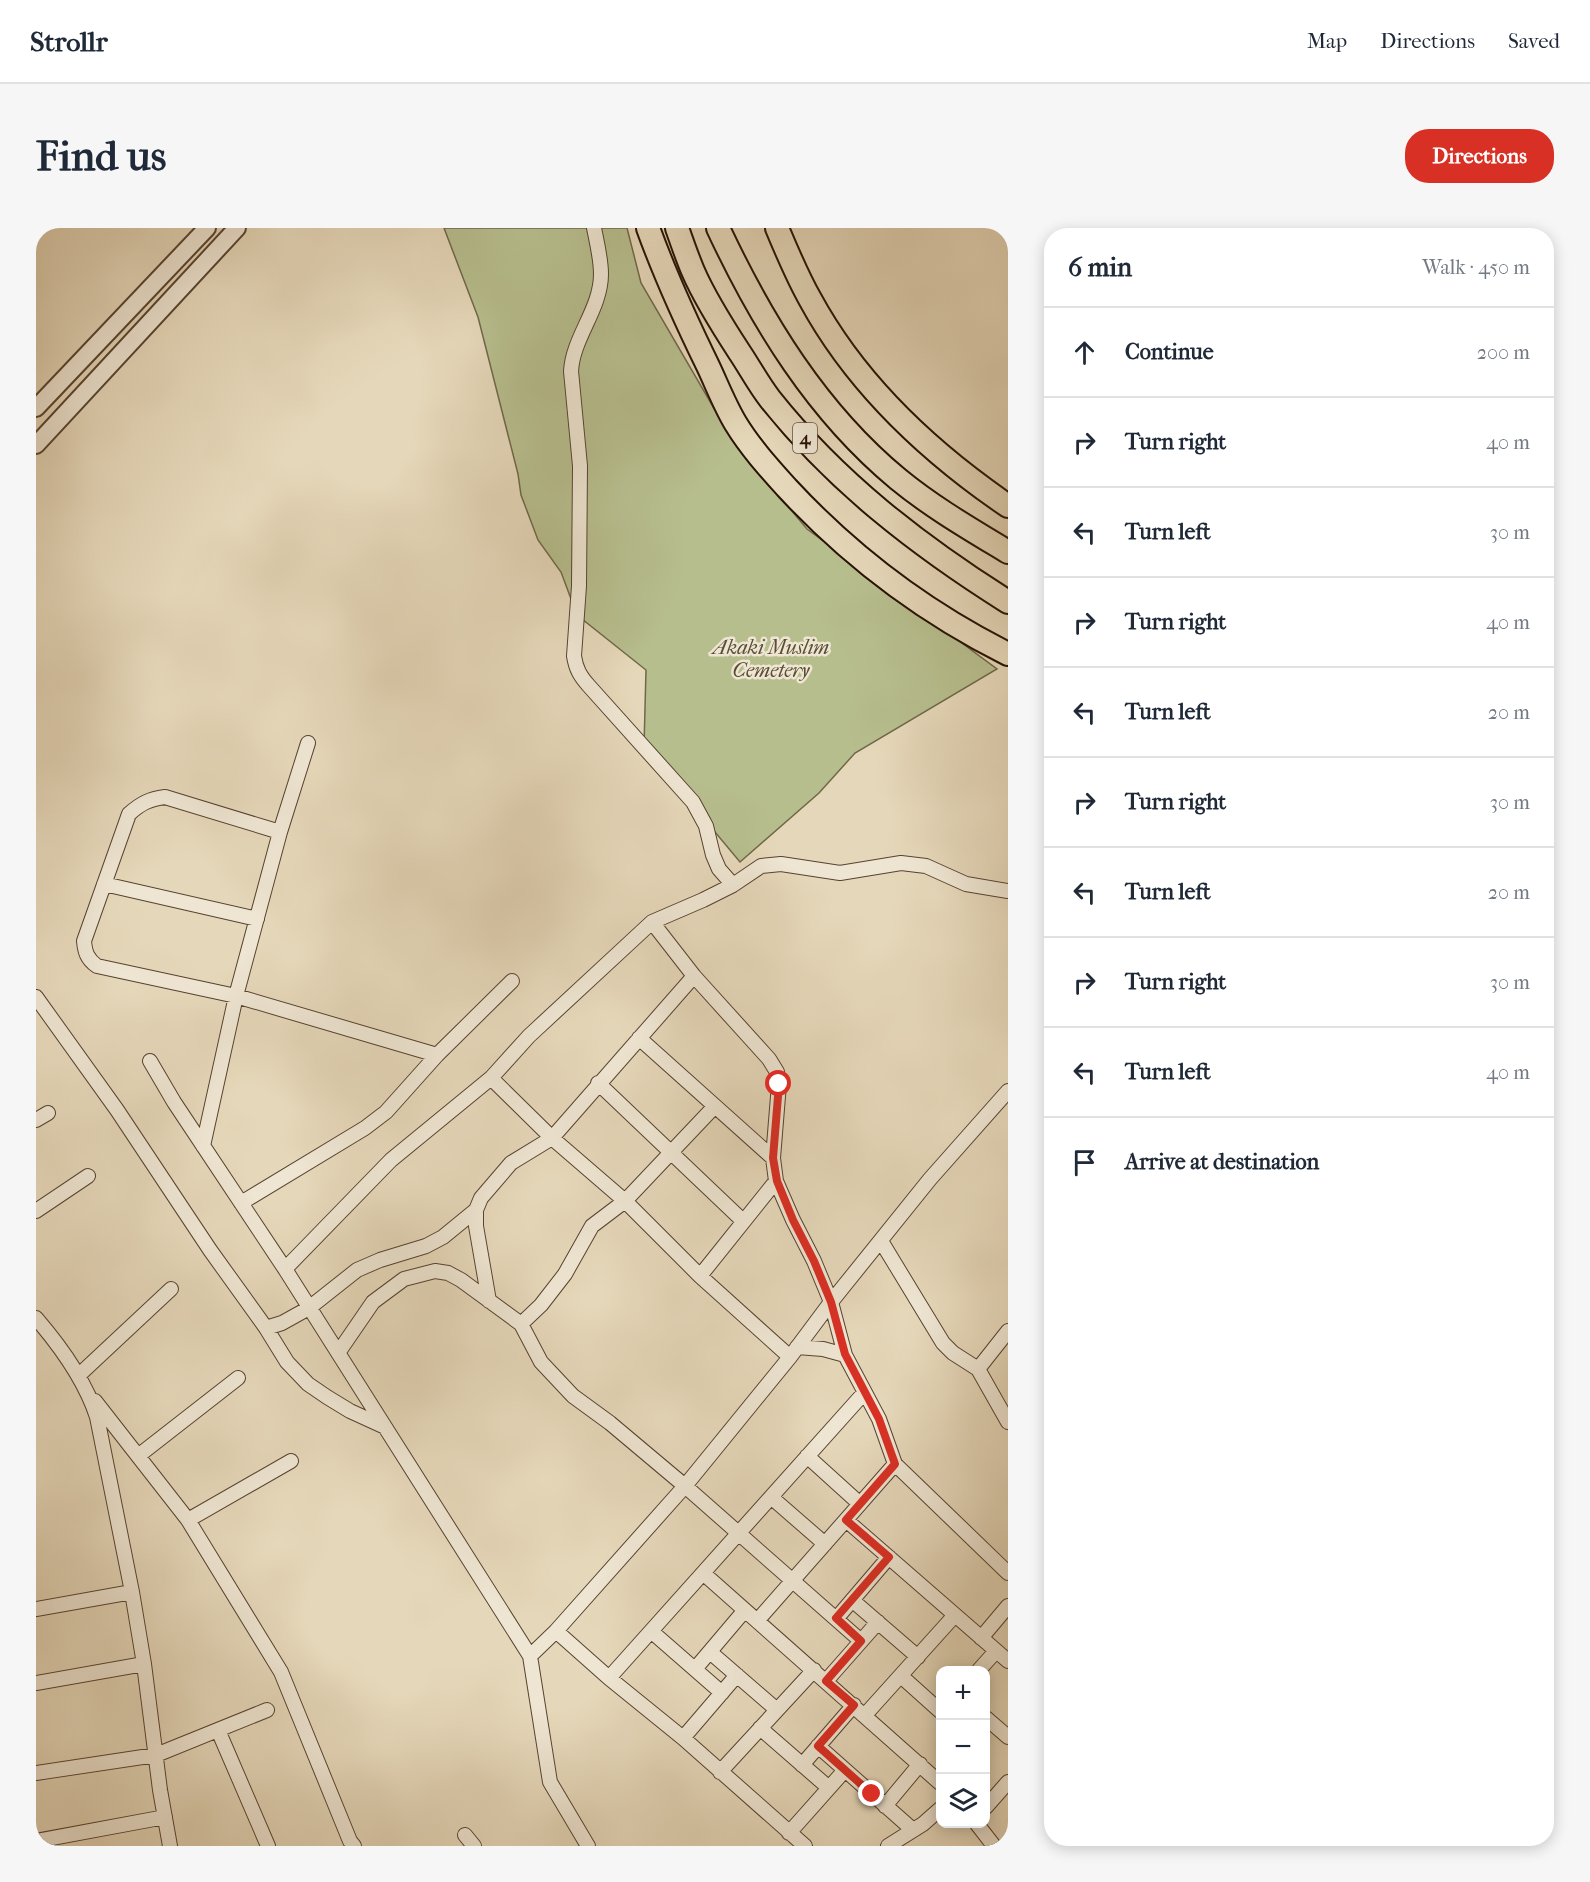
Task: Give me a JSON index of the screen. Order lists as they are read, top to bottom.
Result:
{
  "streets": {
    "highway": ["4"]
  },
  "parks": ["Akaki Muslim Cemetery"],
  "page": {
    "header": "Strollr",
    "nav": ["Map", "Directions", "Saved"],
    "buttons": "Directions",
    "title": "Find us",
    "heading": ["6 min", "Walk · 450 m"],
    "list": [
      ["Continue", "200 m"],
      ["Turn right", "40 m"],
      ["Turn left", "30 m"],
      ["Turn right", "40 m"],
      ["Turn left", "20 m"],
      ["Turn right", "30 m"],
      ["Turn left", "20 m"],
      ["Turn right", "30 m"],
      ["Turn left", "40 m"],
      "Arrive at destination"
    ],
    "map_buttons": ["+", "−"]
  }
}
